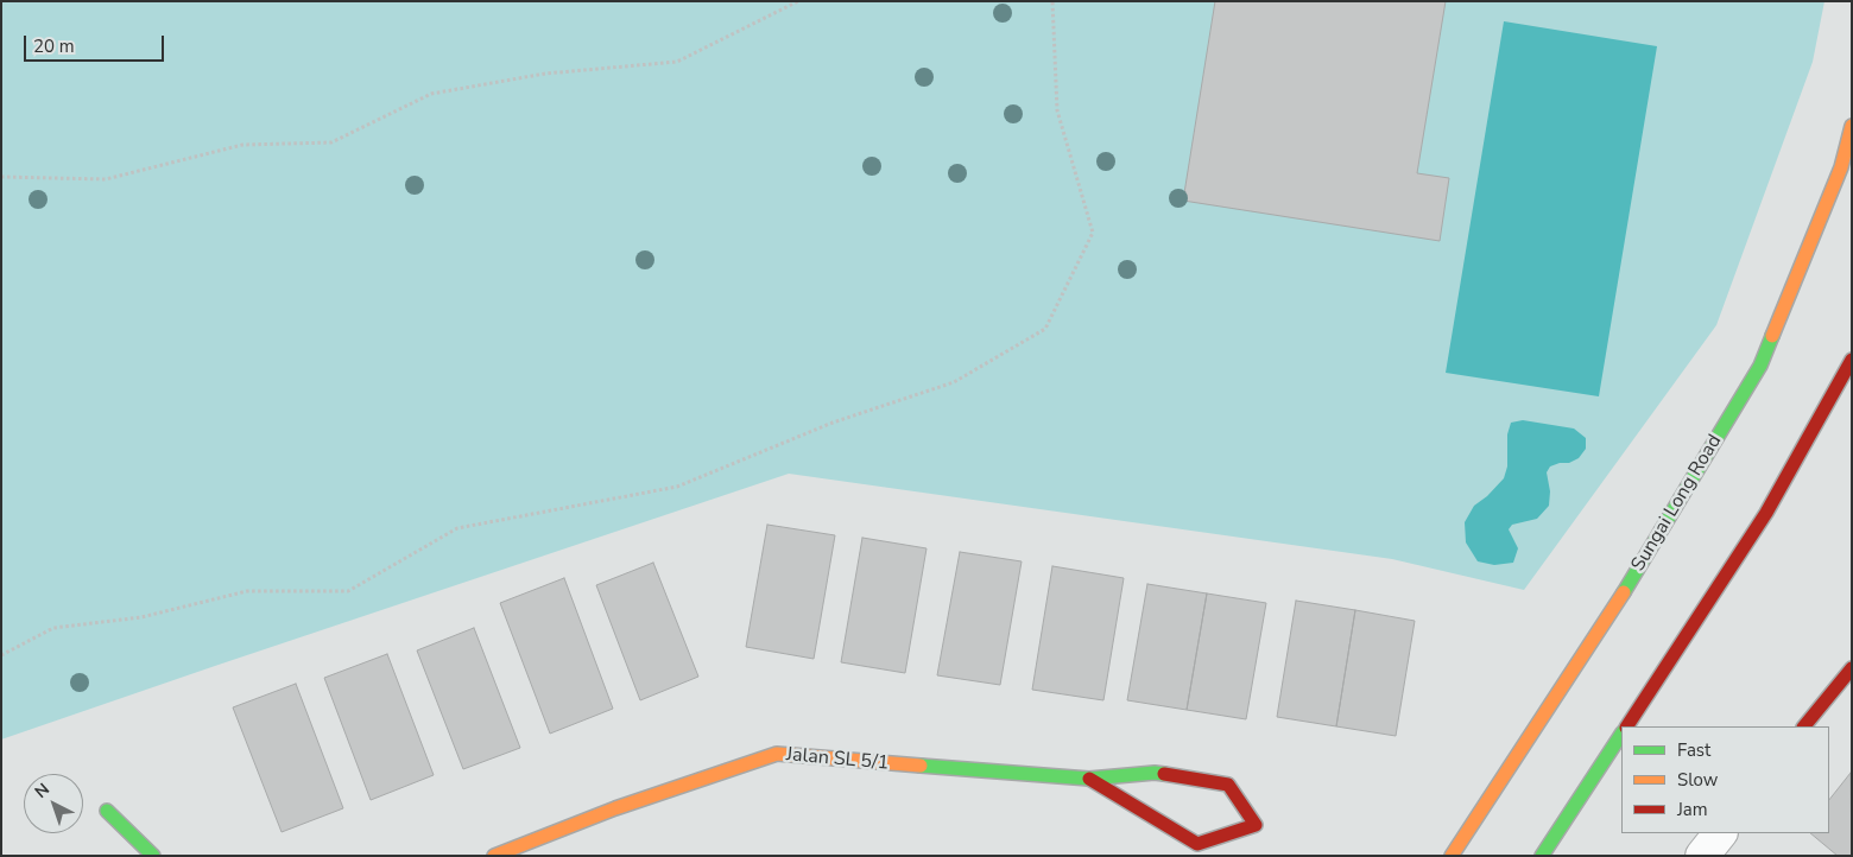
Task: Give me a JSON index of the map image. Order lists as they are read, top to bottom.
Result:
{
  "streets": {
    "street": ["Sungai Long Road", "Jalan SL 5/1"]
  },
  "legend": ["Fast", "Slow", "Jam"],
  "scale_bar": "20 m",
  "north": "top left"
}
